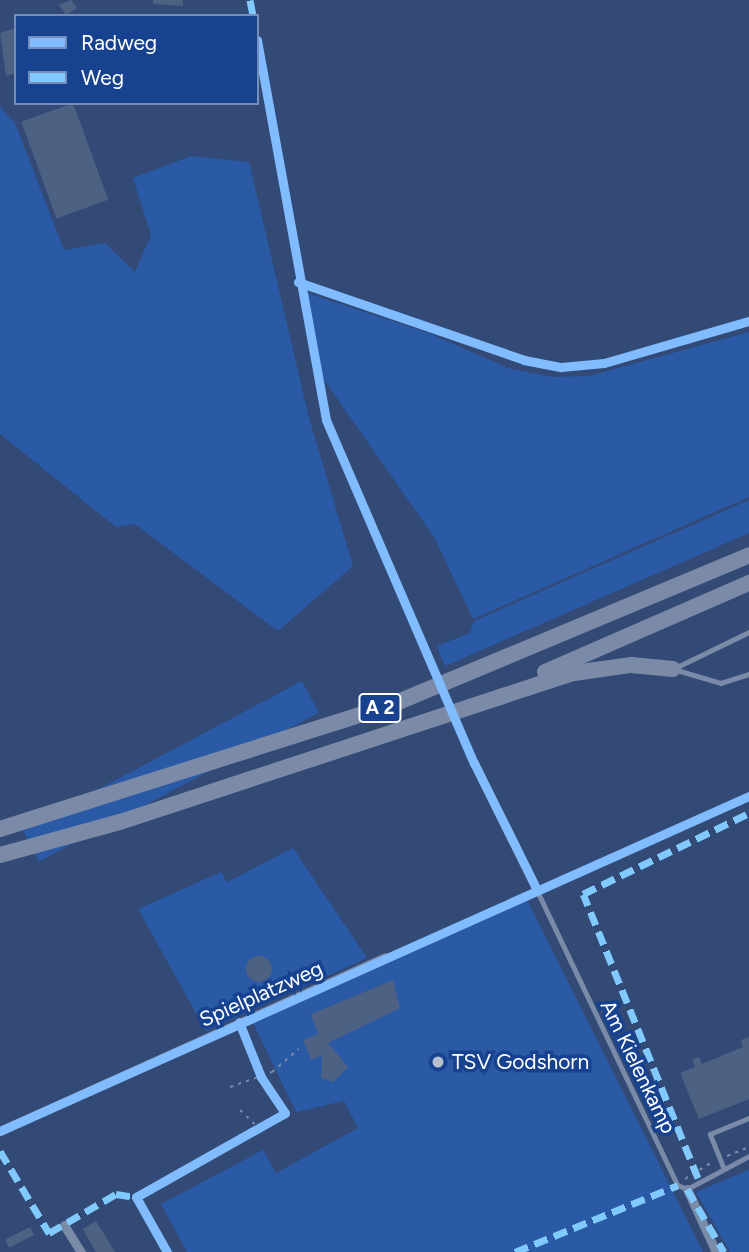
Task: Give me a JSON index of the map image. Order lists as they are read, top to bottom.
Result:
{
  "streets": {
    "highway": ["A 2"],
    "street": ["Spielplatzweg", "Am Kielenkamp"]
  },
  "crossings": [
    ["Spielplatzweg", "Am Kielenkamp"]
  ],
  "places": ["TSV Godshorn"],
  "legend": ["Radweg", "Weg"]
}
